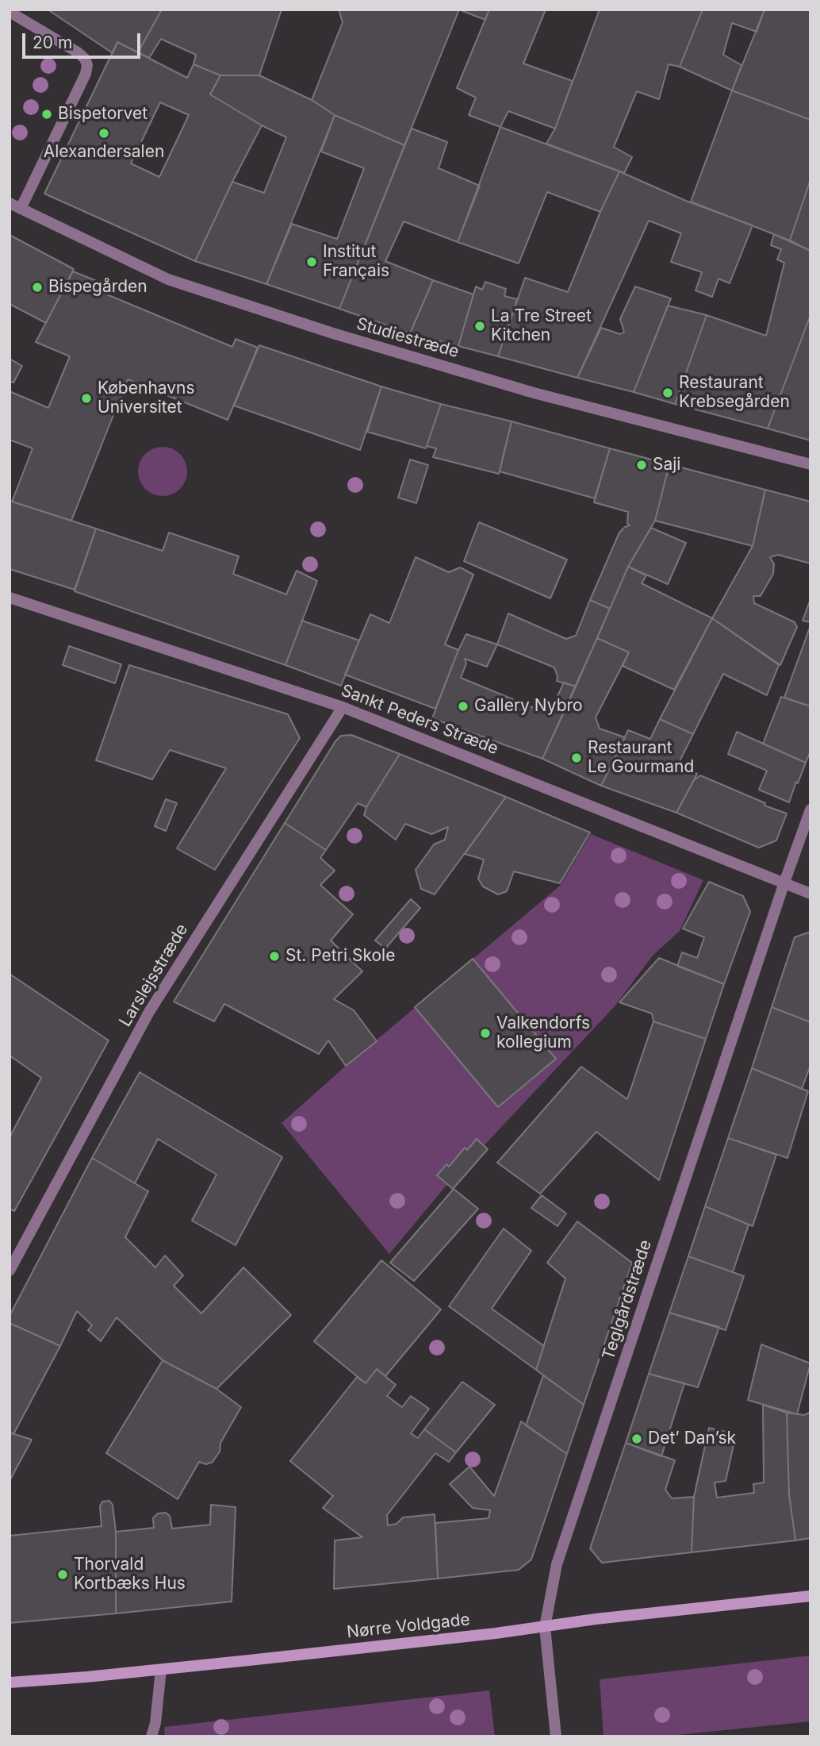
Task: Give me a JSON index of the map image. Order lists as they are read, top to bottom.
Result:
{
  "streets": {
    "street": [
      "Studiestræde",
      "Sankt Peders Stræde",
      "Larslejsstræde",
      "Teglgårdstræde",
      "Nørre Voldgade"
    ]
  },
  "crossings": [
    ["Sankt Peders Stræde", "Larslejsstræde"],
    ["Sankt Peders Stræde", "Teglgårdstræde"],
    ["Teglgårdstræde", "Nørre Voldgade"]
  ],
  "places": [
    "Bispetorvet",
    "Alexandersalen",
    "Institut Français",
    "Bispegården",
    "La Tre Street Kitchen",
    "Restaurant Krebsegården",
    "Københavns Universitet",
    "Saji",
    "Gallery Nybro",
    "Restaurant Le Gourmand",
    "St. Petri Skole",
    "Valkendorfs kollegium",
    "Det’ Dan’sk",
    "Thorvald Kortbæks Hus"
  ],
  "scale_bar": "20 m"
}
